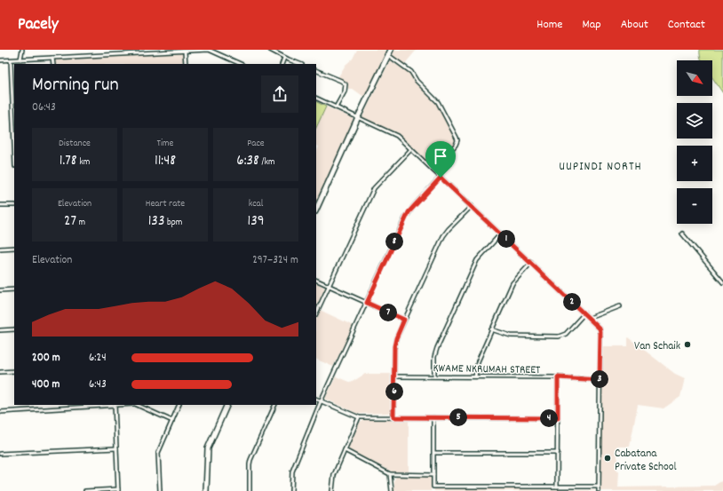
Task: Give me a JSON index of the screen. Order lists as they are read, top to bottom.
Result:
{
  "streets": {
    "street": ["KWAME NKRUMAH STREET"]
  },
  "districts": ["UUPINDI NORTH"],
  "places": ["Van Schaik", "Cabatana Private School"],
  "north": "bottom right",
  "page": {
    "header": "Pacely",
    "nav": [
      "Home",
      "Map",
      "About",
      "Contact"
    ],
    "map_buttons": ["+", "−"],
    "heading": ["Morning run", "06:43"],
    "stats": [
      ["Distance", "1.78 km"],
      ["Time", "11:48"],
      ["Pace", "6:38 /km"],
      ["Elevation", "27 m"],
      ["Heart rate", "133 bpm"],
      ["kcal", "139"]
    ],
    "pins": [
      "1",
      "8",
      "2",
      "7",
      "3",
      "6",
      "5",
      "4"
    ],
    "chart": ["Elevation", "297–324 m"],
    "list": [
      {
        "name": "200 m",
        "note": "6:24"
      },
      {
        "name": "400 m",
        "note": "6:43"
      }
    ]
  }
}
